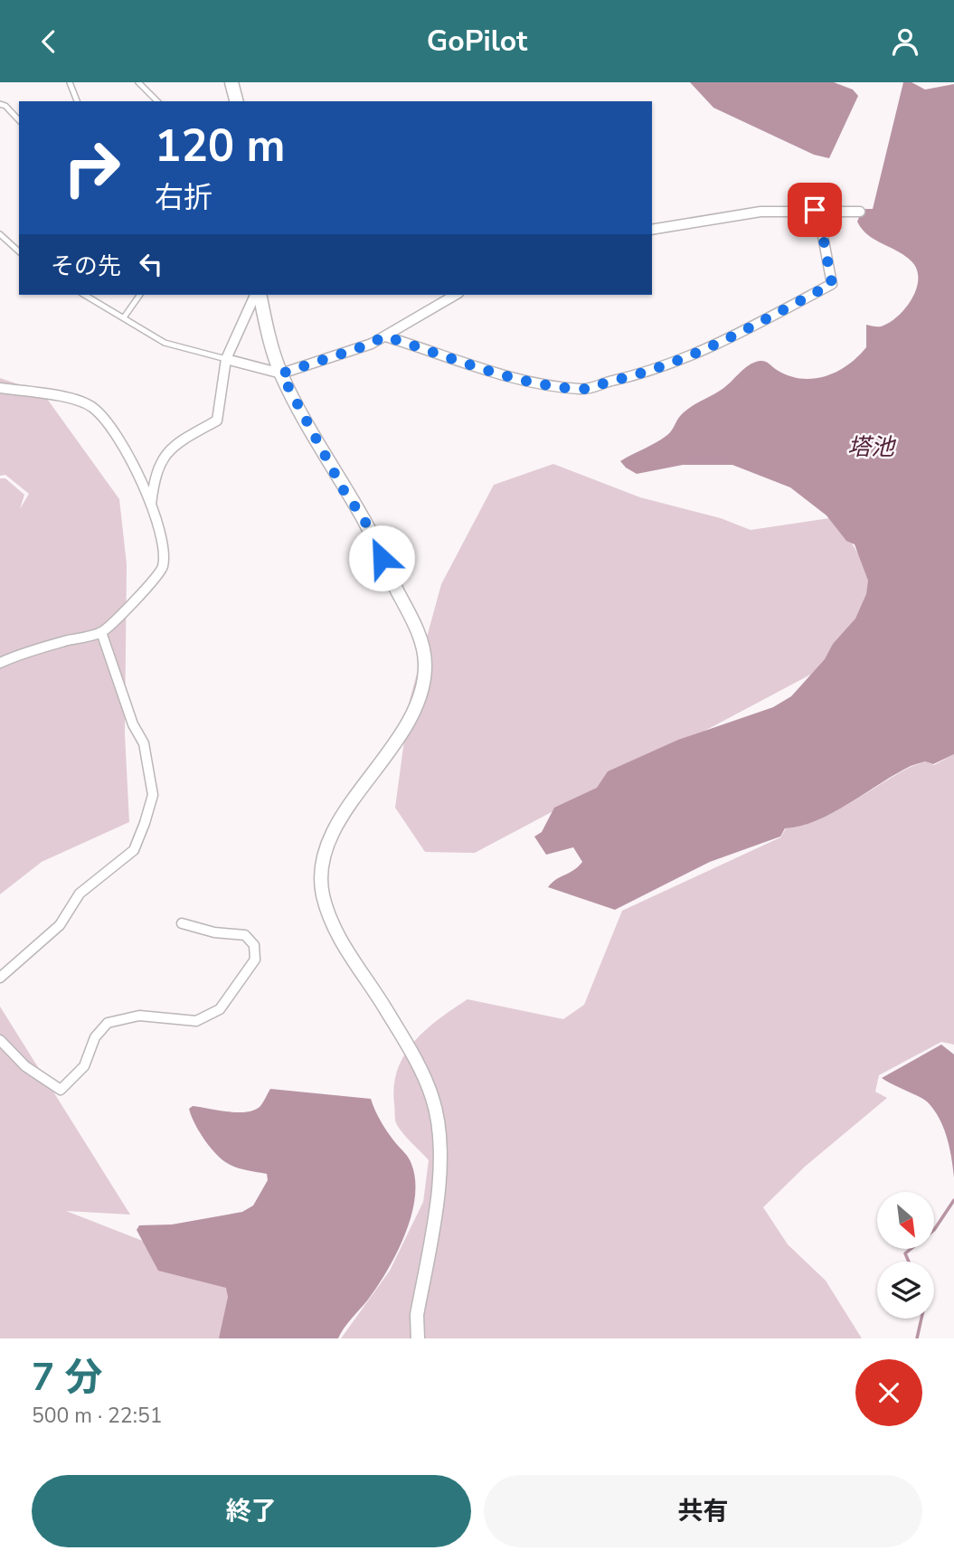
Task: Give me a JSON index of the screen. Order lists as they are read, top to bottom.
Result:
{
  "water": ["塔池"],
  "north": "bottom right",
  "page": {
    "header": "GoPilot",
    "turn": ["120 m", "右折"],
    "then": "その先",
    "heading": ["7 分", "500 m · 22:51"],
    "buttons": ["終了", "共有"]
  }
}
